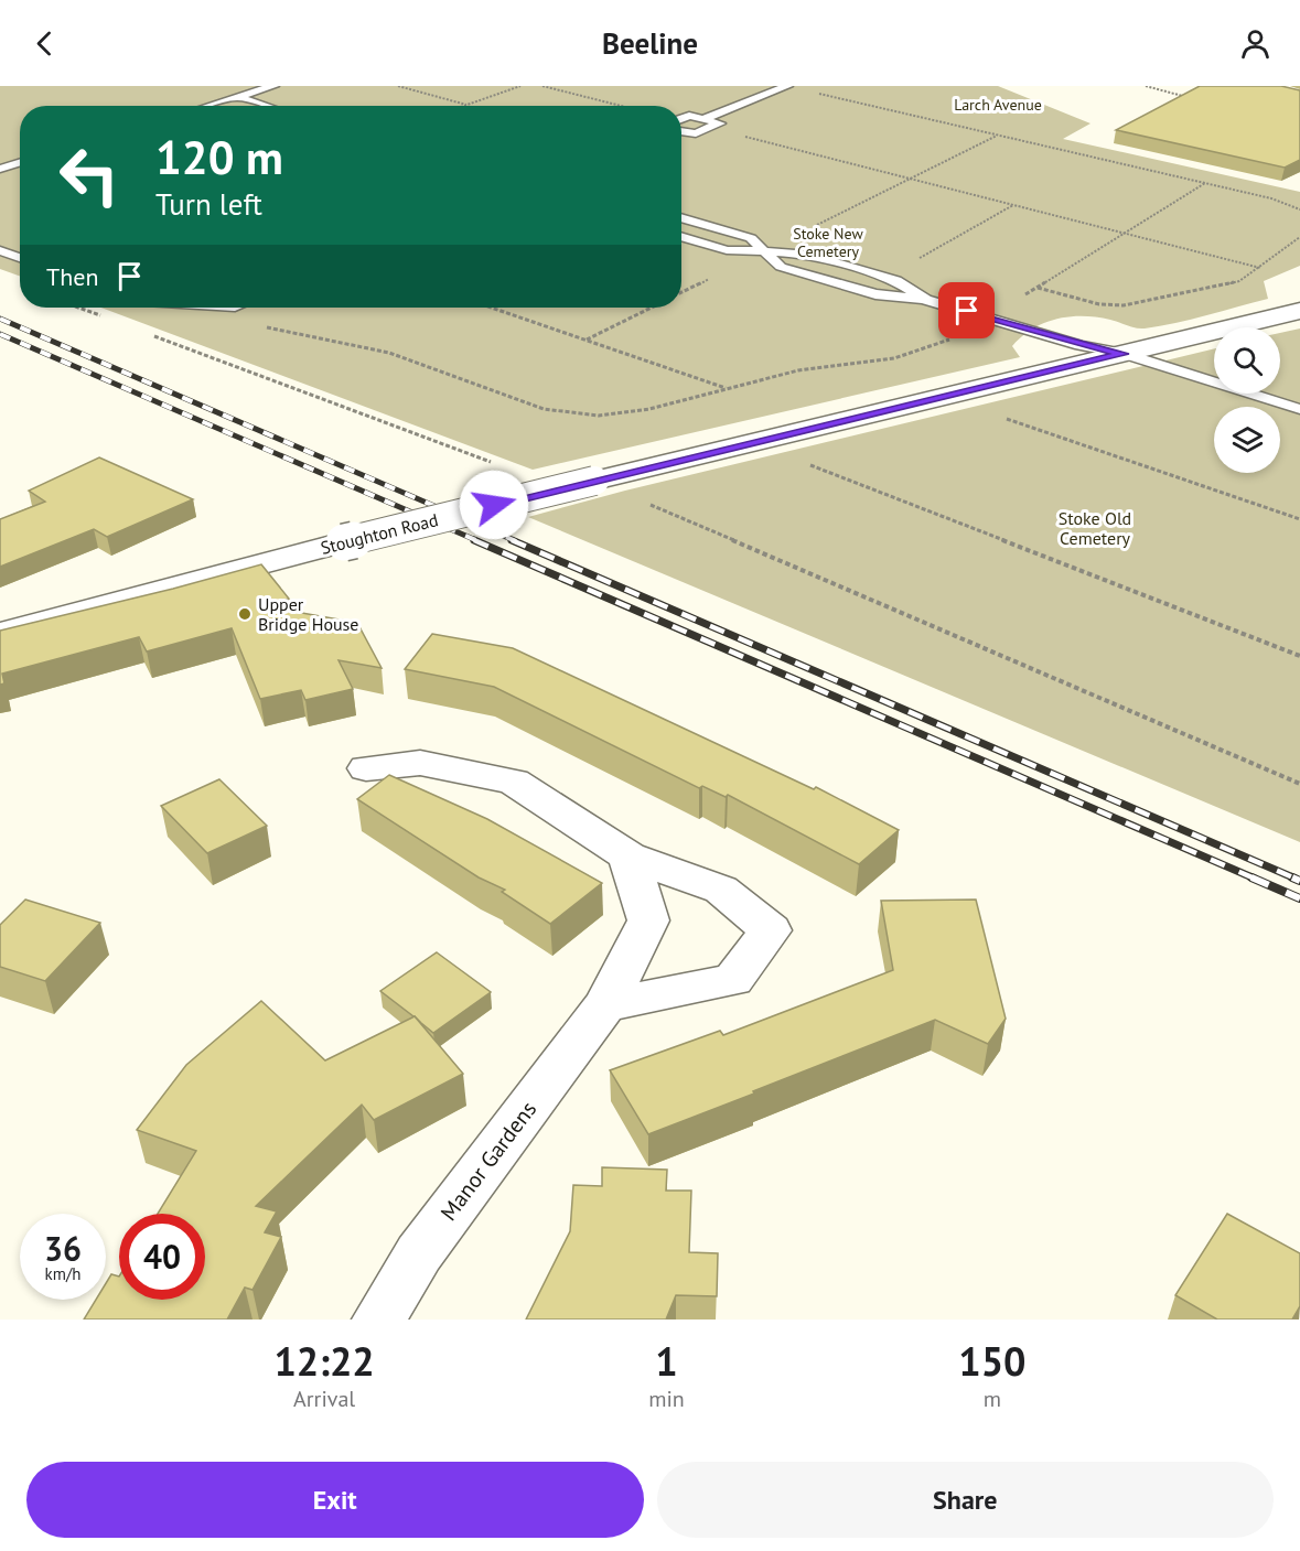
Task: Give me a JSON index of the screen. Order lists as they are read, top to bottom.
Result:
{
  "streets": {
    "street": ["Stoughton Road", "Manor Gardens"]
  },
  "parks": ["Larch Avenue", "Stoke New Cemetery", "Stoke Old Cemetery"],
  "places": ["Upper Bridge House"],
  "page": {
    "header": "Beeline",
    "turn": ["120 m", "Turn left"],
    "then": "Then",
    "speed": "36 km/h",
    "limit": "40",
    "eta": [
      "12:22",
      "Arrival",
      "1",
      "min",
      "150",
      "m"
    ],
    "buttons": ["Exit", "Share"]
  }
}
